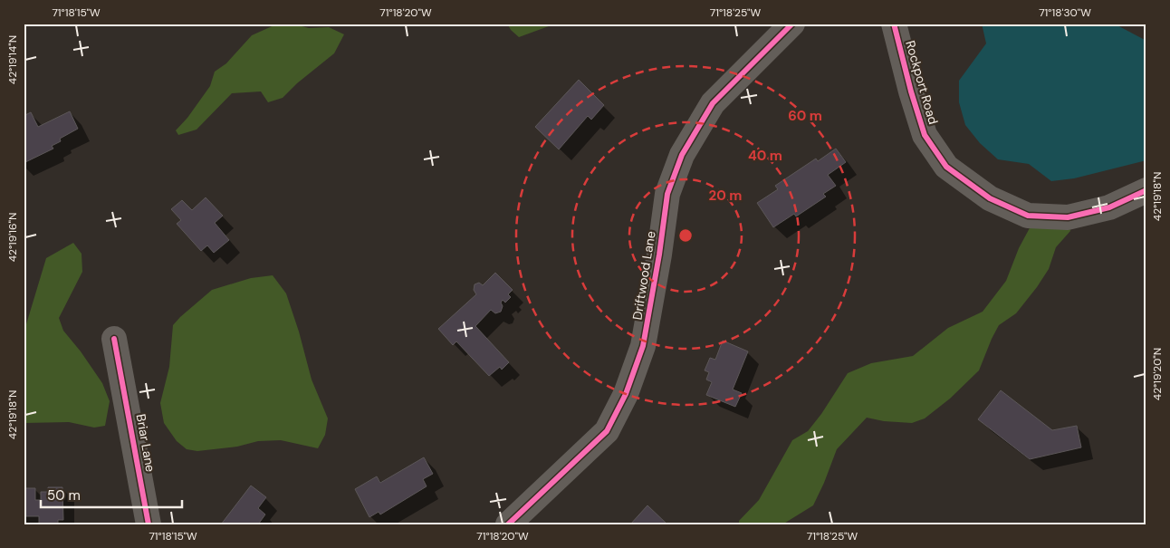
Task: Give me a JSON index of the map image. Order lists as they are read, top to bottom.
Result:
{
  "streets": {
    "street": ["Rockport Road", "Driftwood Lane", "Briar Lane"]
  },
  "scale_bar": "50 m",
  "coordinates": [
    "71°18'15\"W",
    "71°18'20\"W",
    "71°18'25\"W",
    "71°18'30\"W",
    "42°19'14\"N",
    "42°19'18\"N",
    "42°19'16\"N",
    "42°19'20\"N"
  ],
  "rings": ["60 m", "40 m", "20 m"]
}
